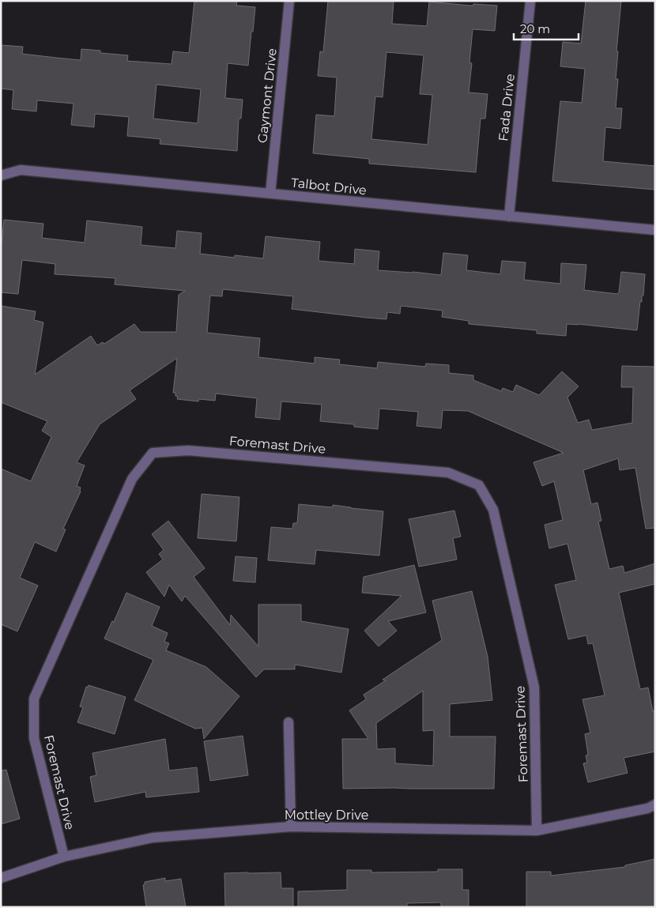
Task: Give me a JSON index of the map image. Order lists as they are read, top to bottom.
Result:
{
  "streets": {
    "street": [
      "Gaymont Drive",
      "Fada Drive",
      "Talbot Drive",
      "Foremast Drive",
      "Mottley Drive"
    ]
  },
  "crossings": [
    ["Gaymont Drive", "Talbot Drive"],
    ["Fada Drive", "Talbot Drive"],
    ["Foremast Drive", "Mottley Drive"]
  ],
  "scale_bar": "20 m"
}
